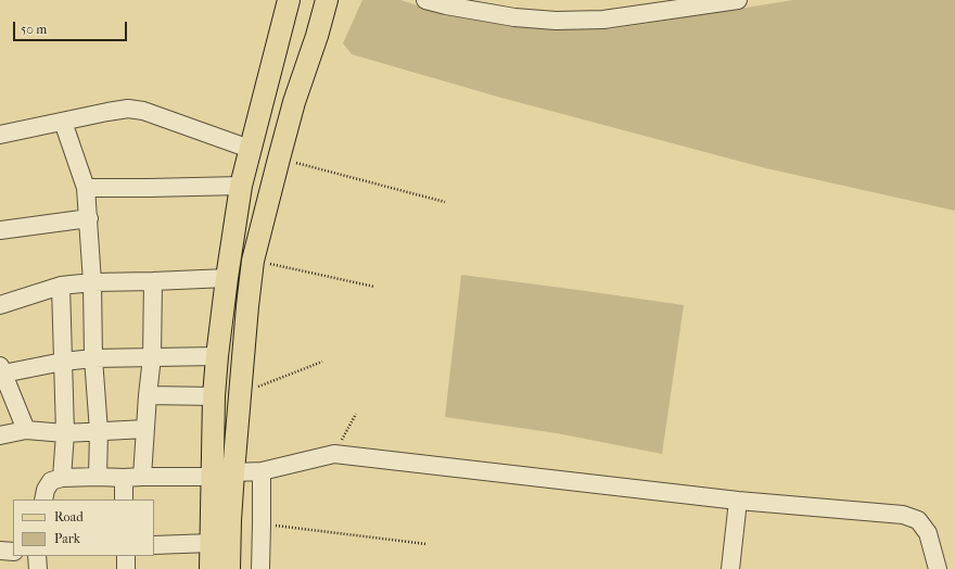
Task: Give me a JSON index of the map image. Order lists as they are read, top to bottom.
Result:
{
  "legend": ["Road", "Park"],
  "scale_bar": "50 m"
}
